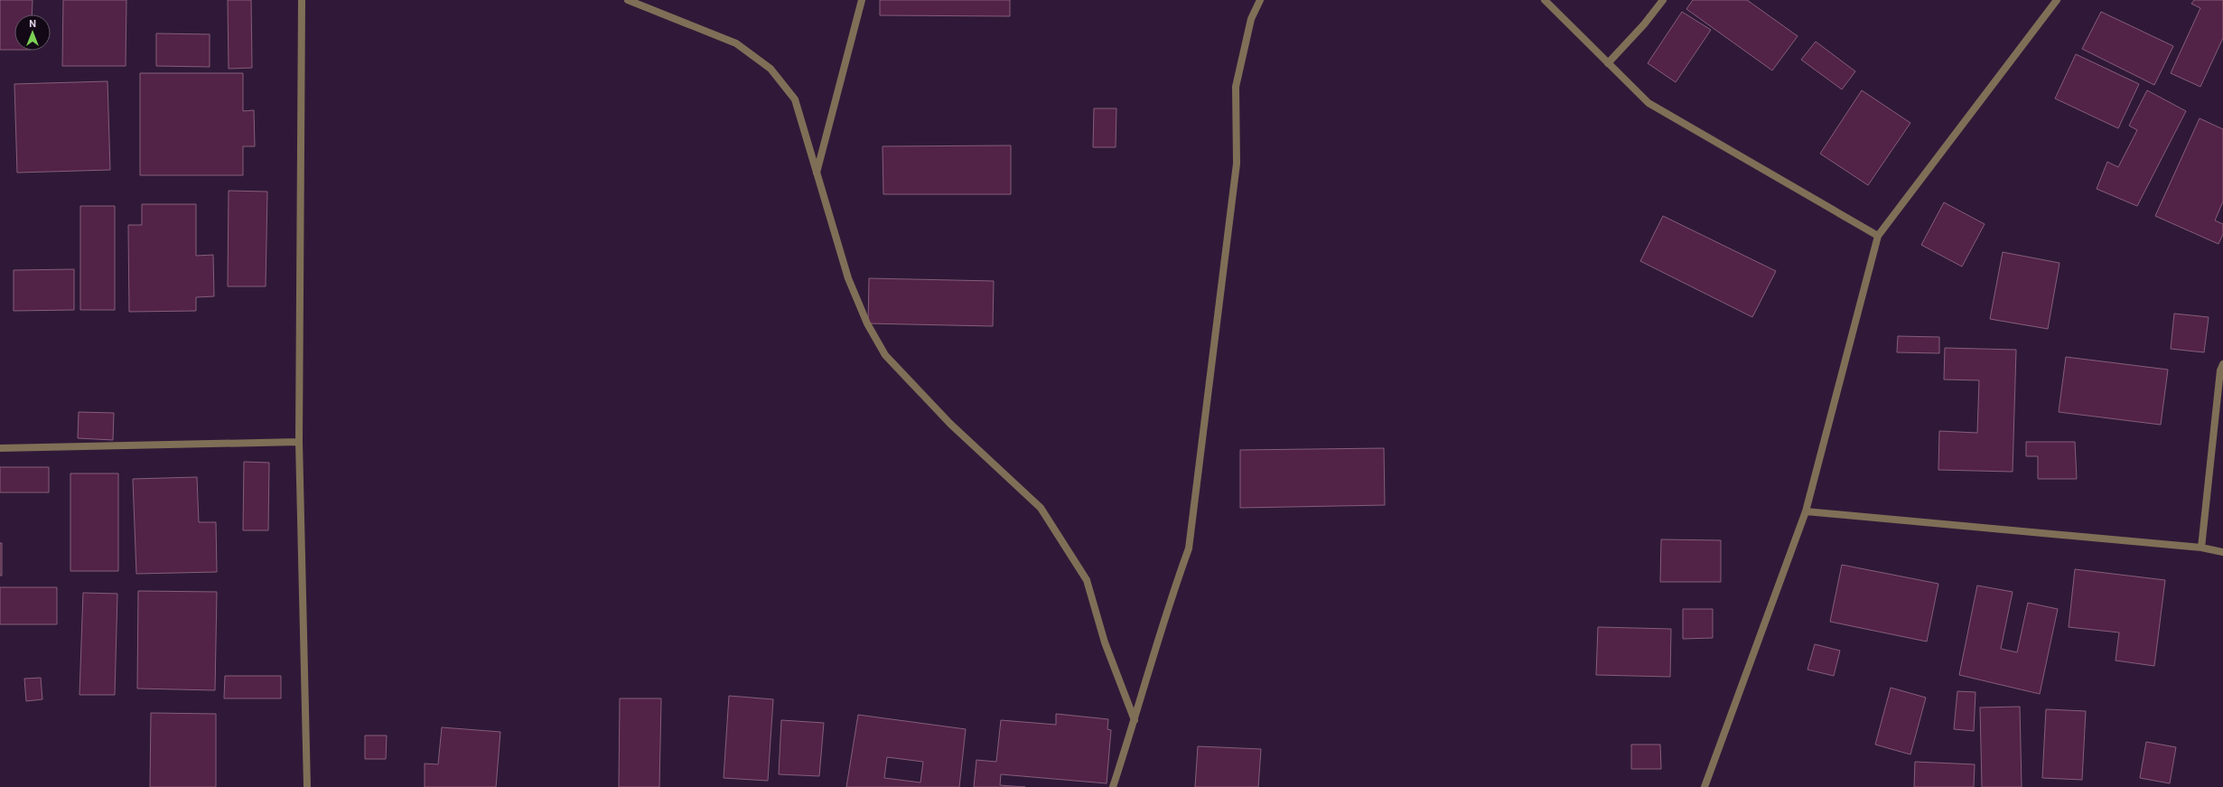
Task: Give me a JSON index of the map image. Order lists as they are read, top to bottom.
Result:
{
  "north": "top"
}
